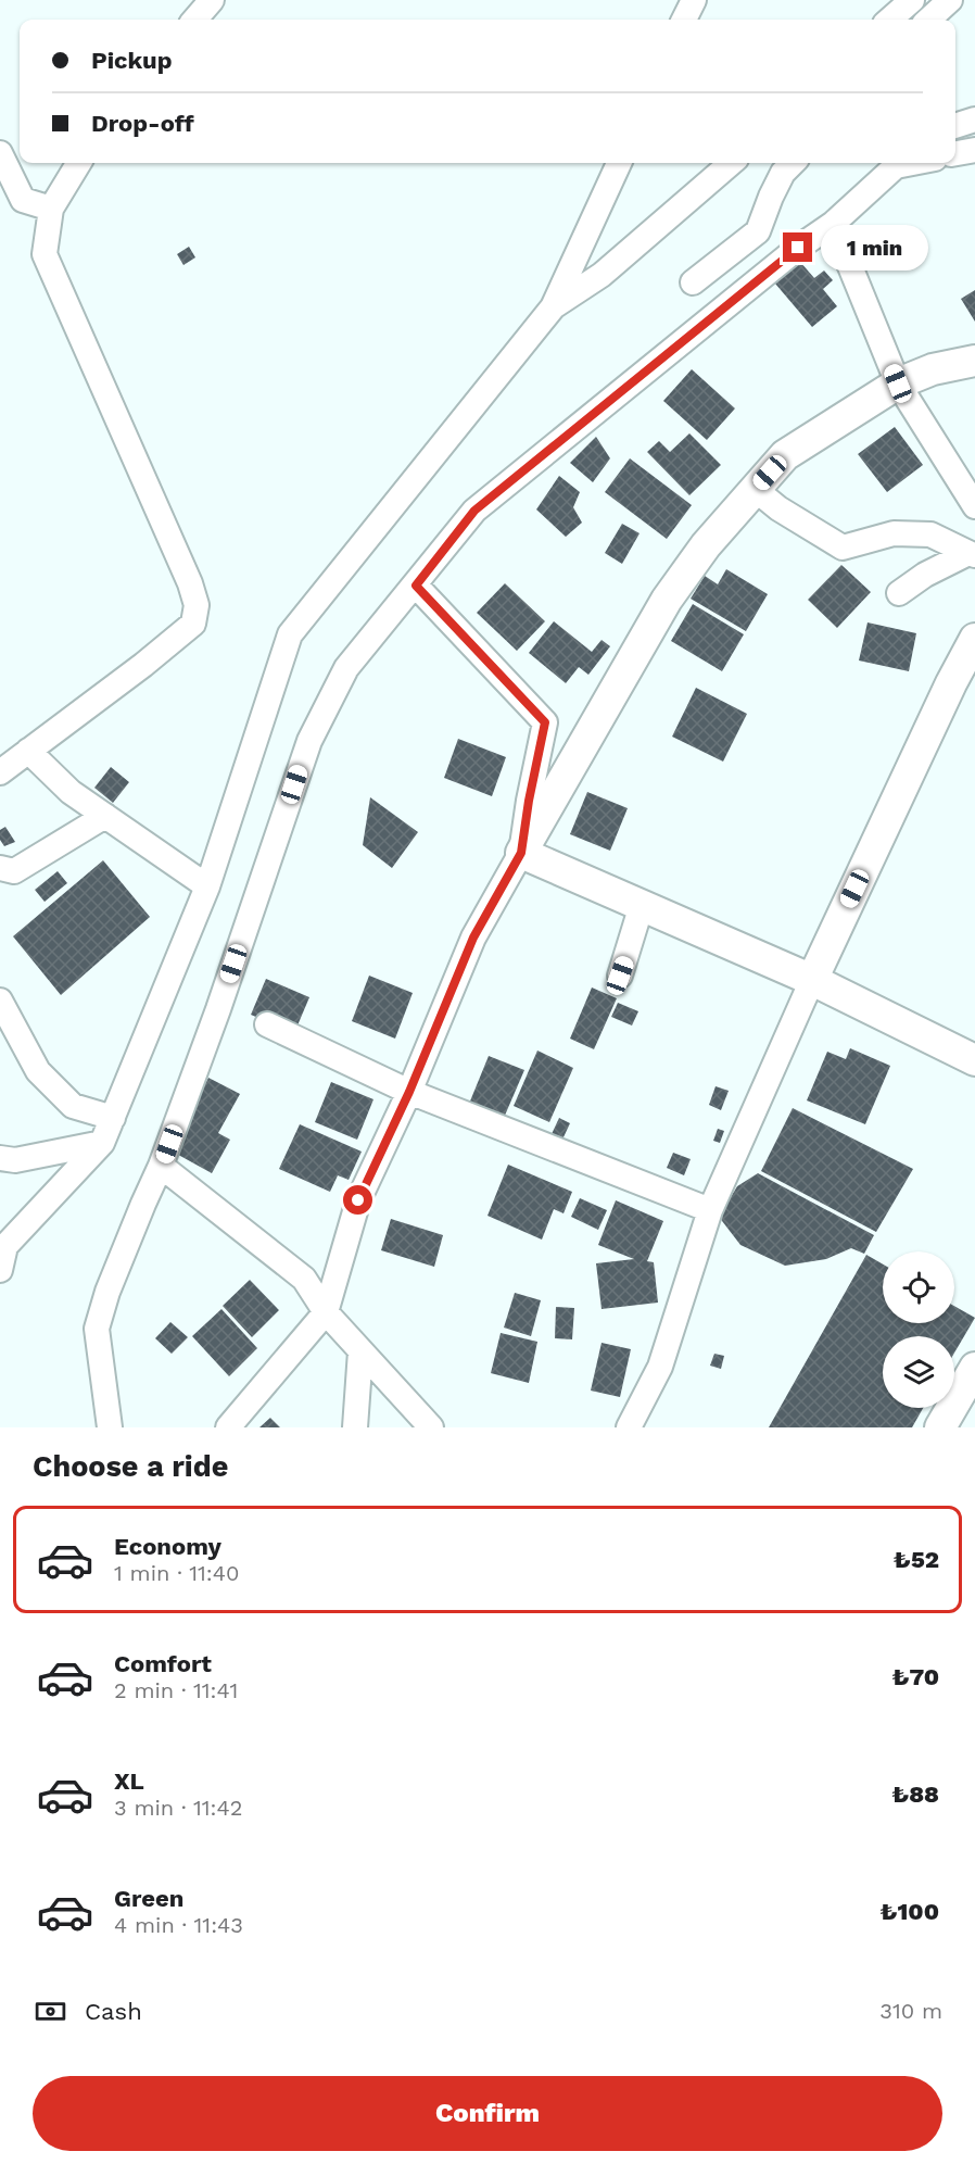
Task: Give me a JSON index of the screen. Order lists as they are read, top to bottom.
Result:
{
  "page": {
    "banner": ["Pickup", "Drop-off"],
    "bubble": "1 min",
    "heading": "Choose a ride",
    "list": [
      {
        "name": "Economy",
        "note": "1 min · 11:40",
        "value": "₺52"
      },
      {
        "name": "Comfort",
        "note": "2 min · 11:41",
        "value": "₺70"
      },
      {
        "name": "XL",
        "note": "3 min · 11:42",
        "value": "₺88"
      },
      {
        "name": "Green",
        "note": "4 min · 11:43",
        "value": "₺100"
      }
    ],
    "pay": ["Cash", "310 m"],
    "buttons": "Confirm"
  }
}
